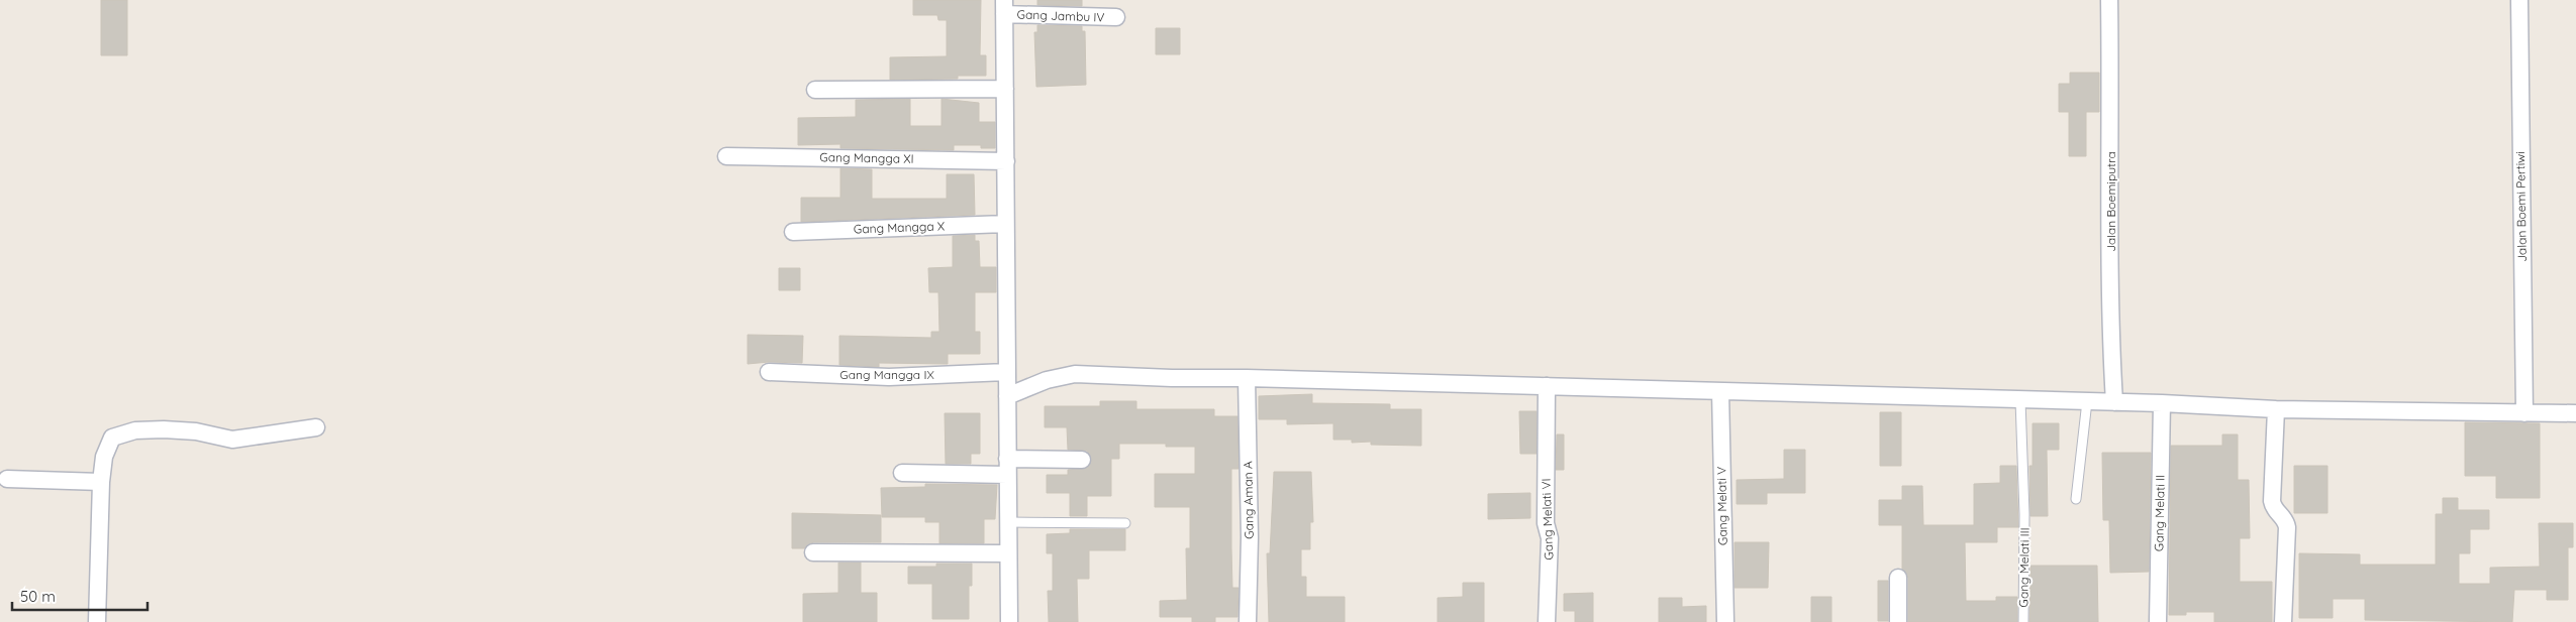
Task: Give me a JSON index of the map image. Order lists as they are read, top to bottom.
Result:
{
  "streets": {
    "street": [
      "Gang Jambu IV",
      "Gang Mangga XI",
      "Jalan Boemiputra",
      "Jalan Boemi Pertiwi",
      "Gang Mangga X",
      "Gang Mangga IX",
      "Gang Aman A",
      "Gang Melati V",
      "Gang Melati II",
      "Gang Melati VI"
    ],
    "lane": ["Gang Melati III"]
  },
  "scale_bar": "50 m"
}
